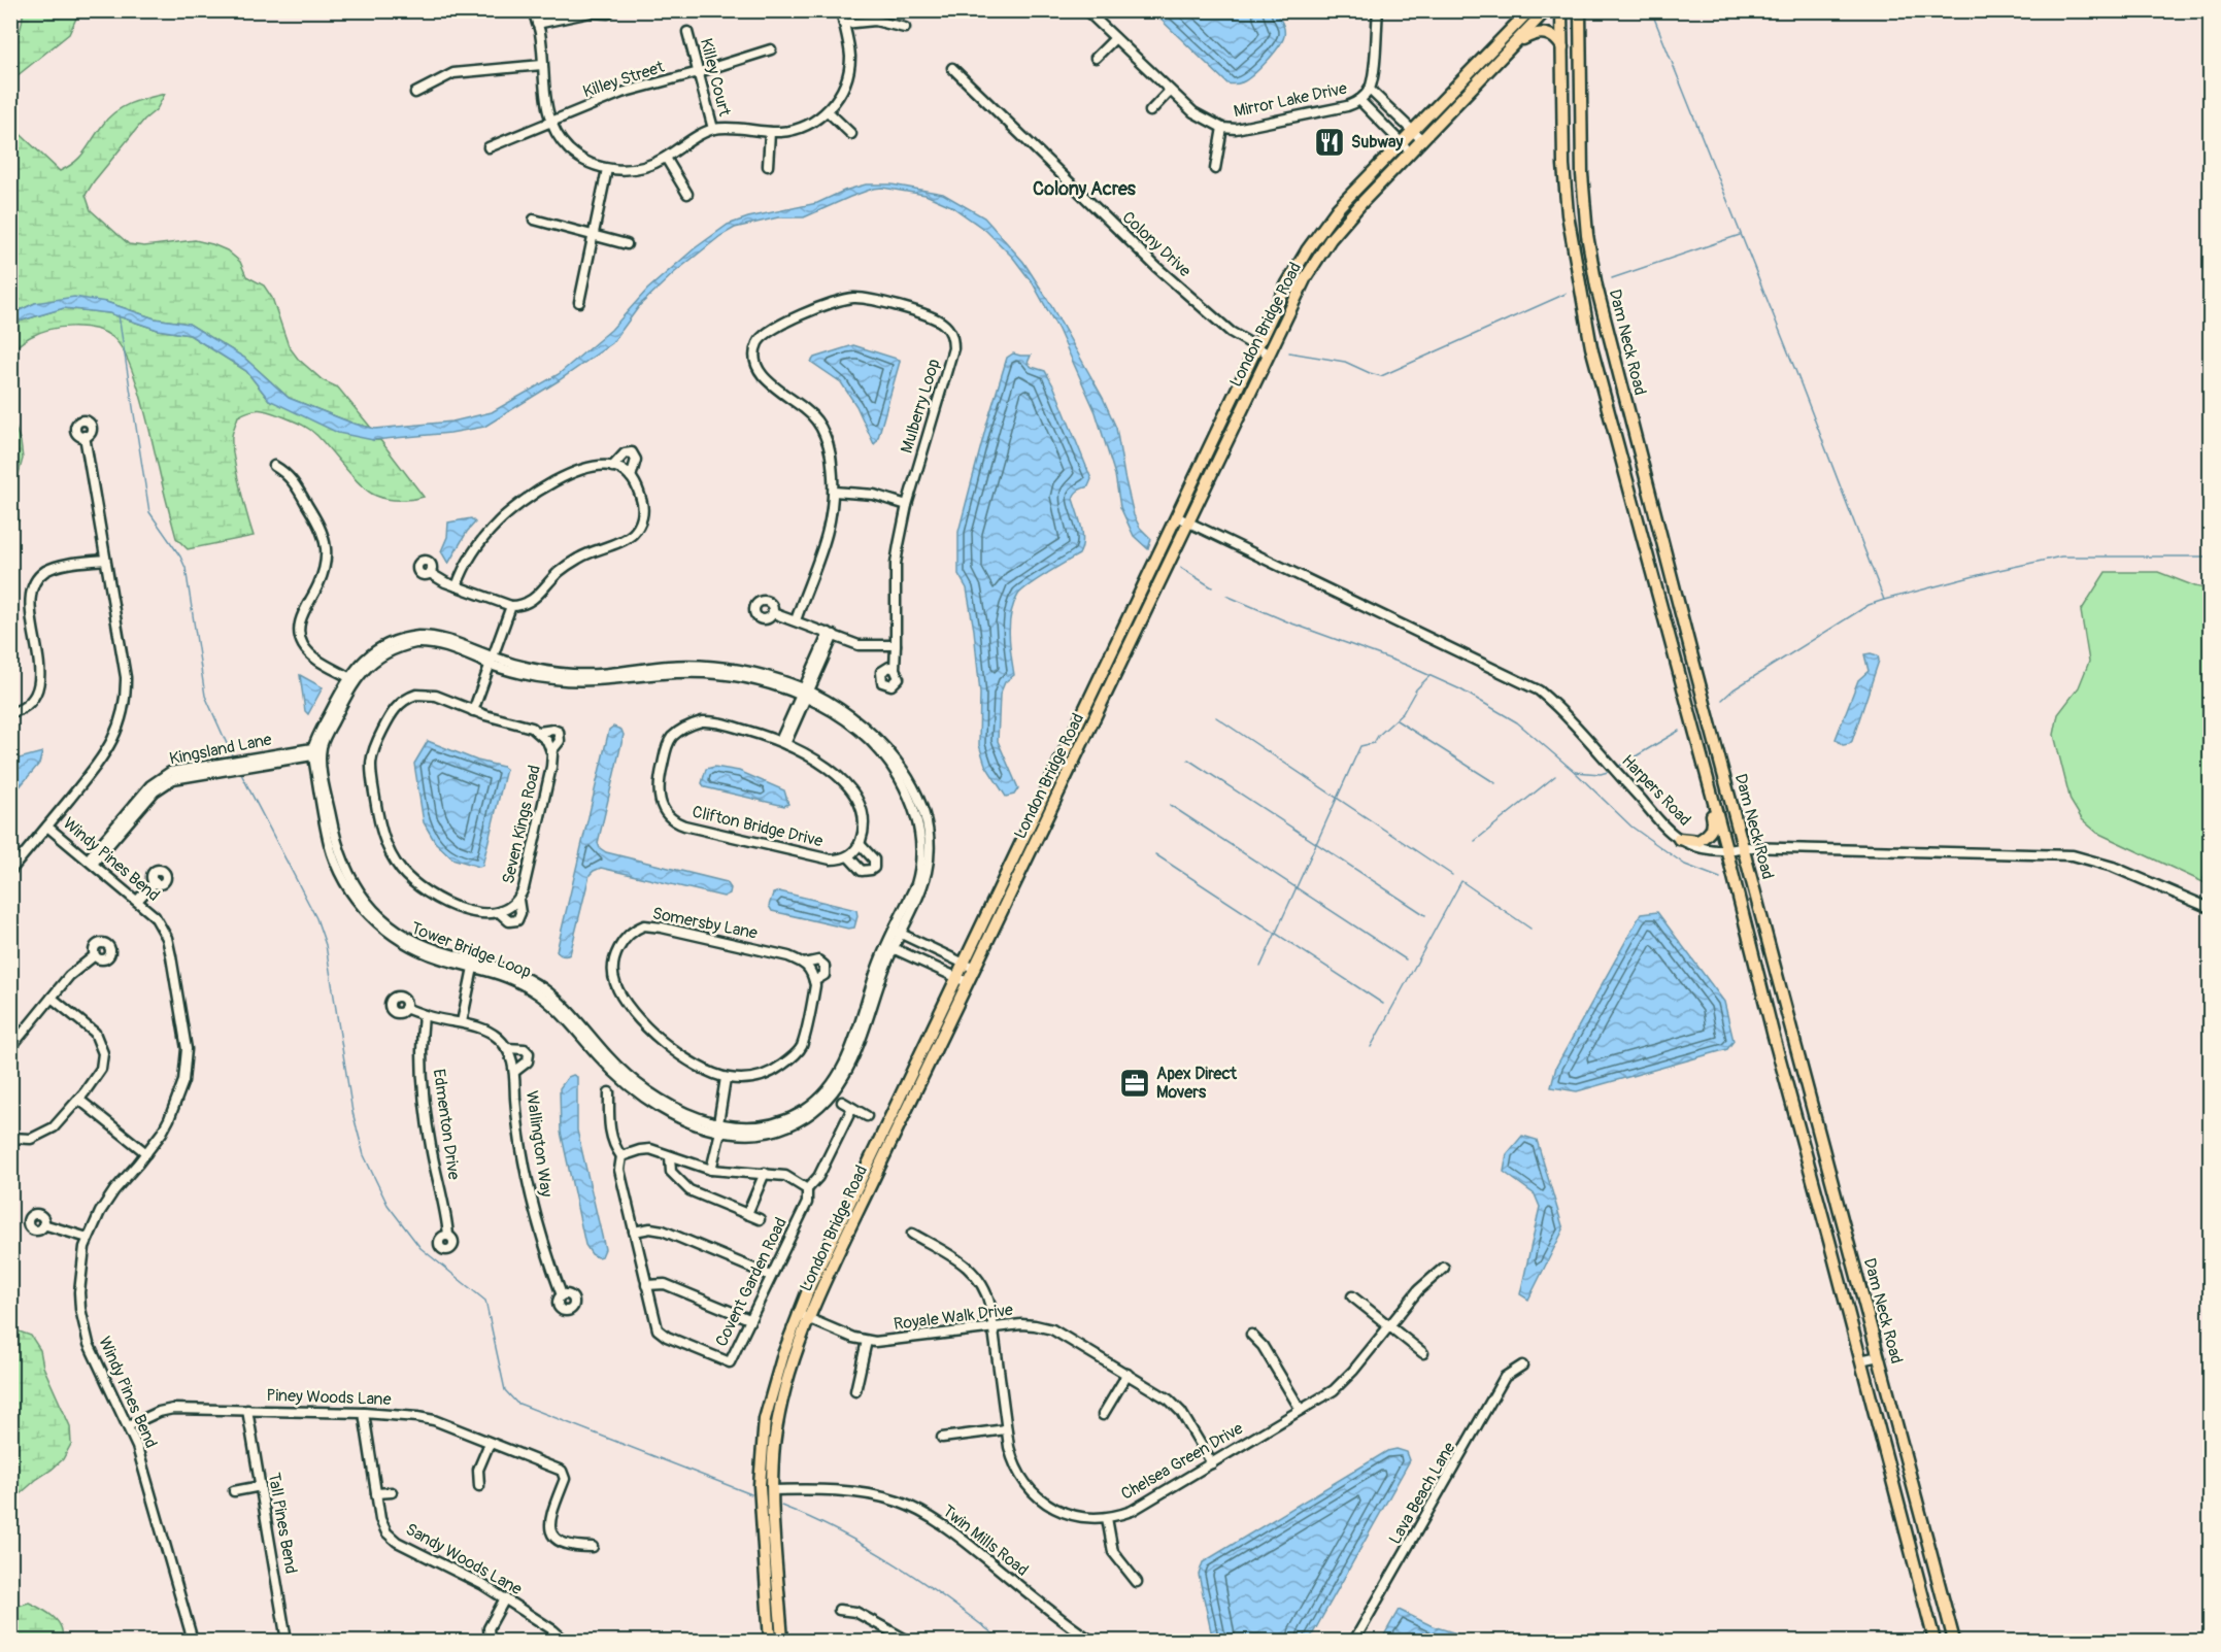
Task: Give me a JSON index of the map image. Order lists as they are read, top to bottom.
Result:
{
  "streets": {
    "main road": ["London Bridge Road", "Dam Neck Road"],
    "street": [
      "Killey Court",
      "Killey Street",
      "Mirror Lake Drive",
      "Colony Drive",
      "Mulberry Loop",
      "Kingsland Lane",
      "Harpers Road",
      "Seven Kings Road",
      "Clifton Bridge Drive",
      "Windy Pines Bend",
      "Somersby Lane",
      "Tower Bridge Loop",
      "Edmenton Drive",
      "Wallington Way",
      "Covent Garden Road",
      "Royale Walk Drive",
      "Piney Woods Lane",
      "Chelsea Green Drive",
      "Lava Beach Lane",
      "Tall Pines Bend",
      "Twin Mills Road",
      "Sandy Woods Lane"
    ]
  },
  "crossings": [
    ["Killey Court", "Killey Street"],
    ["Mirror Lake Drive", "London Bridge Road"],
    ["Colony Drive", "London Bridge Road"],
    ["London Bridge Road", "Harpers Road"],
    ["London Bridge Road", "Royale Walk Drive"],
    ["London Bridge Road", "Twin Mills Road"],
    ["Dam Neck Road", "Harpers Road"],
    ["Kingsland Lane", "Windy Pines Bend"],
    ["Kingsland Lane", "Tower Bridge Loop"],
    ["Windy Pines Bend", "Piney Woods Lane"],
    ["Royale Walk Drive", "Chelsea Green Drive"],
    ["Piney Woods Lane", "Tall Pines Bend"],
    ["Piney Woods Lane", "Sandy Woods Lane"]
  ],
  "districts": ["Colony Acres"],
  "places": {
    "restaurant": ["Subway"],
    "office": ["Apex Direct Movers"]
  }
}
